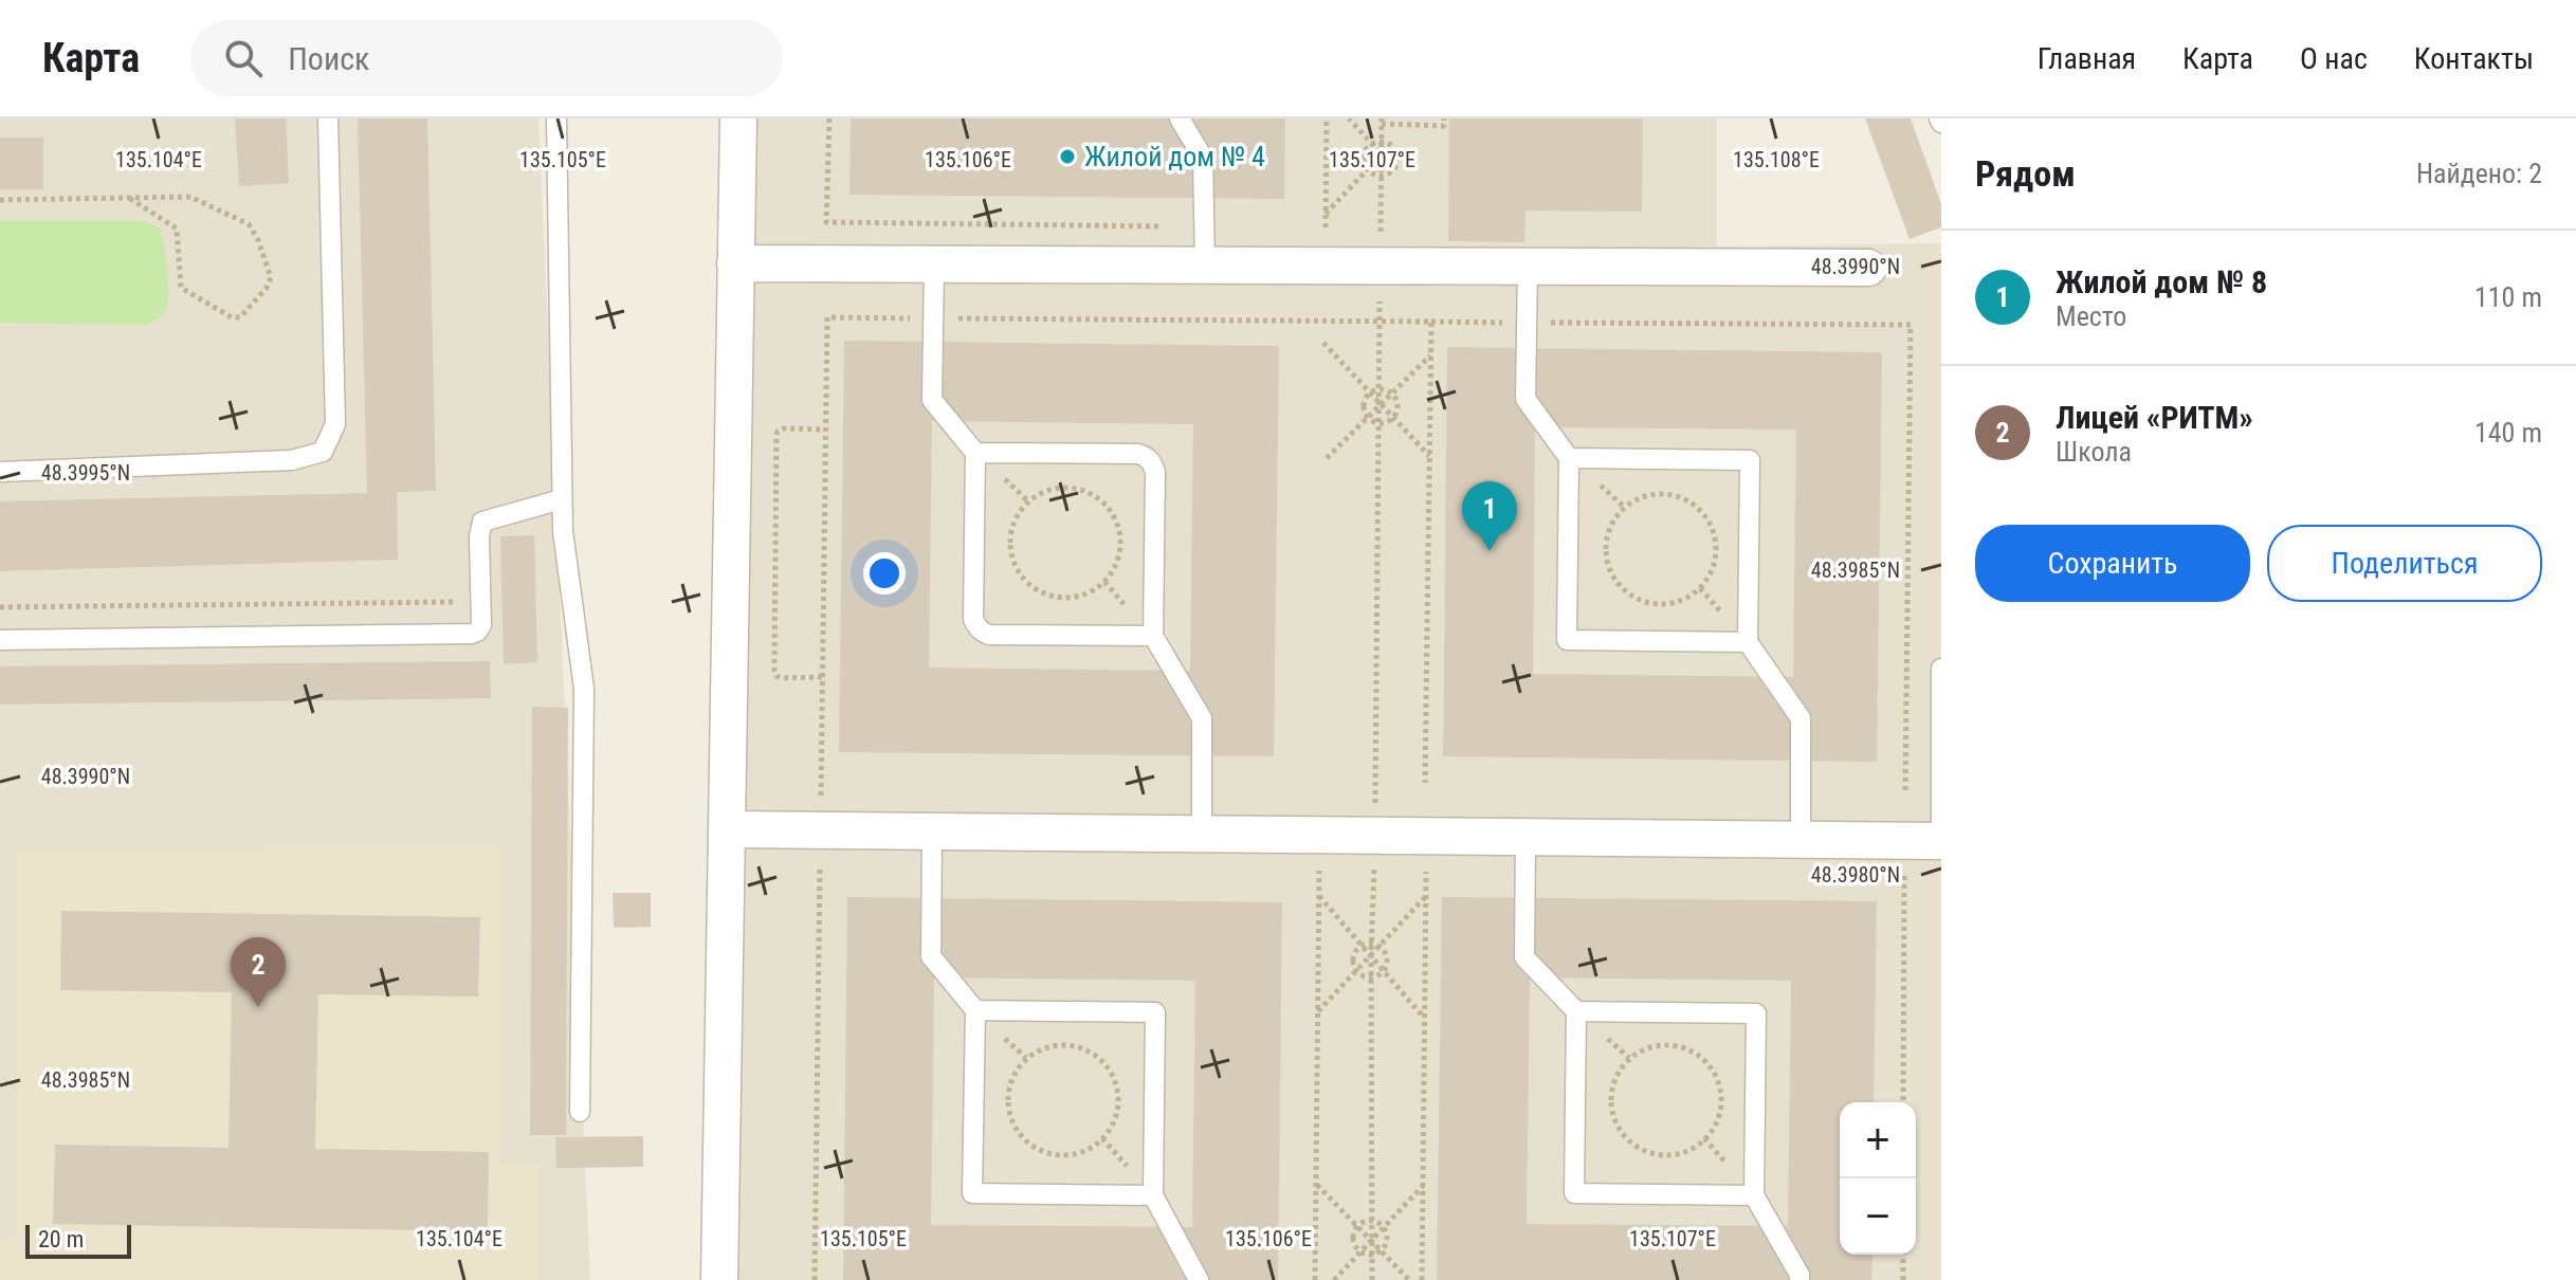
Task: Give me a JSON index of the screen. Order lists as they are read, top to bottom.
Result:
{
  "places": ["Жилой дом № 4"],
  "scale_bar": "20 m",
  "page": {
    "header": "Карта",
    "search": "Поиск",
    "nav": [
      "Главная",
      "Карта",
      "О нас",
      "Контакты"
    ],
    "heading": ["Рядом", "Найдено: 2"],
    "list": [
      {
        "mark": "1",
        "name": "Жилой дом № 8",
        "note": "Место",
        "value": "110 m"
      },
      {
        "mark": "2",
        "name": "Лицей «РИТМ»",
        "note": "Школа",
        "value": "140 m"
      }
    ],
    "pins": ["1", "2"],
    "buttons": ["Сохранить", "Поделиться"],
    "map_buttons": ["+", "−"],
    "scale": "20 m"
  },
  "coordinates": [
    "135.104°E",
    "135.105°E",
    "135.106°E",
    "135.107°E",
    "135.108°E",
    "48.3990°N",
    "48.3995°N",
    "48.3985°N",
    "48.3980°N"
  ]
}
